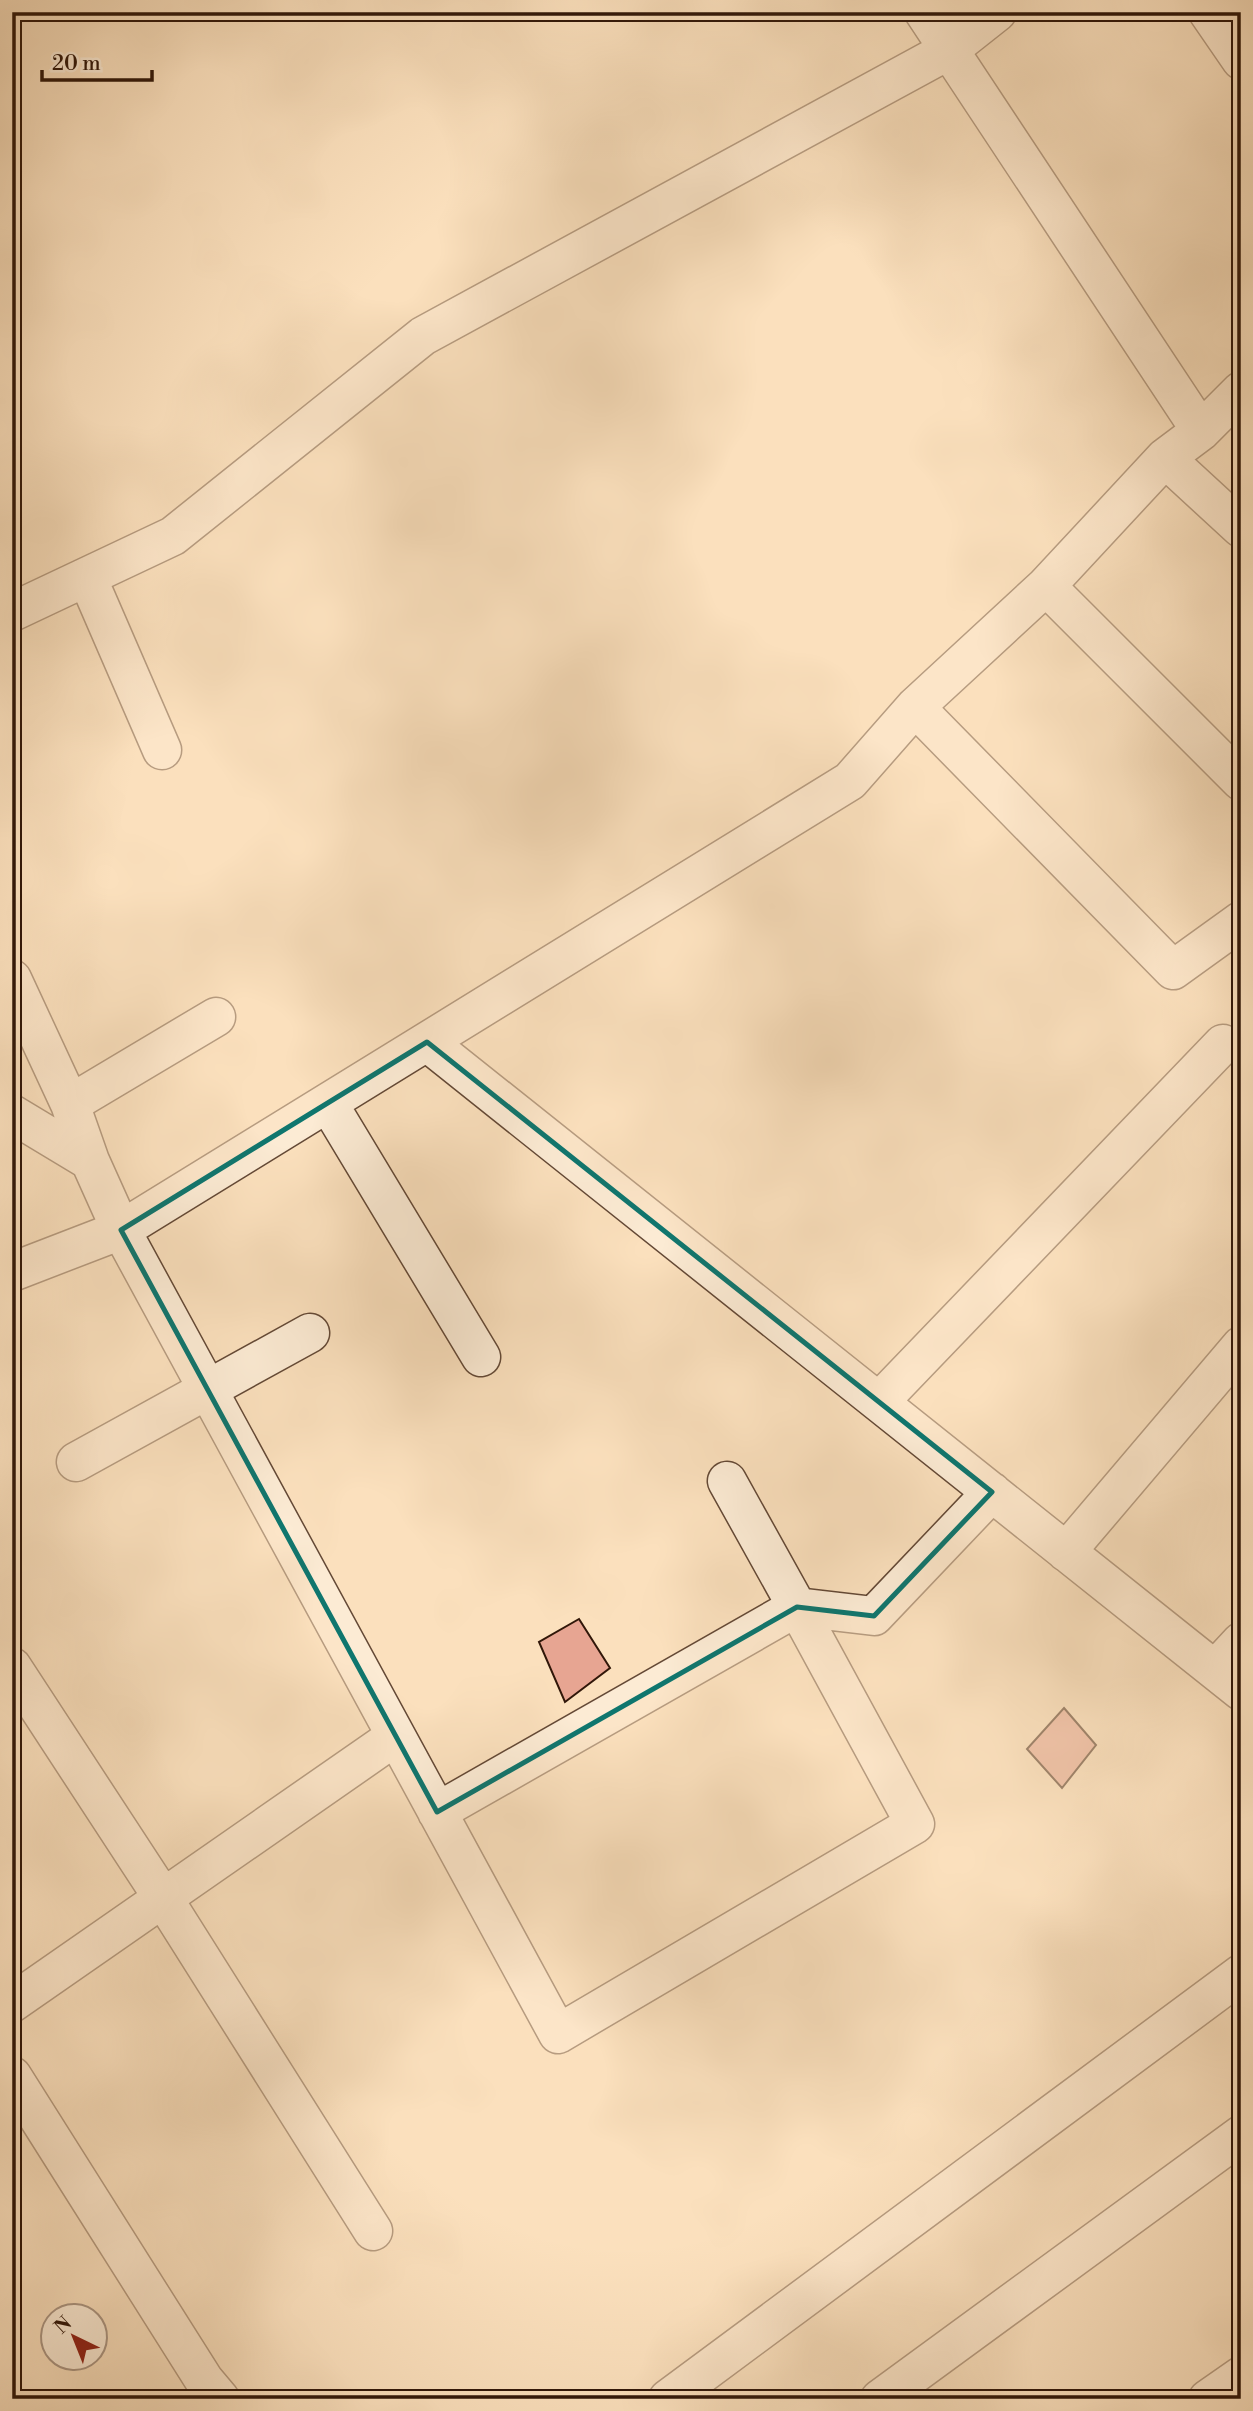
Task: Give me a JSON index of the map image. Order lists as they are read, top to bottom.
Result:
{
  "scale_bar": "20 m",
  "north": "top left"
}
